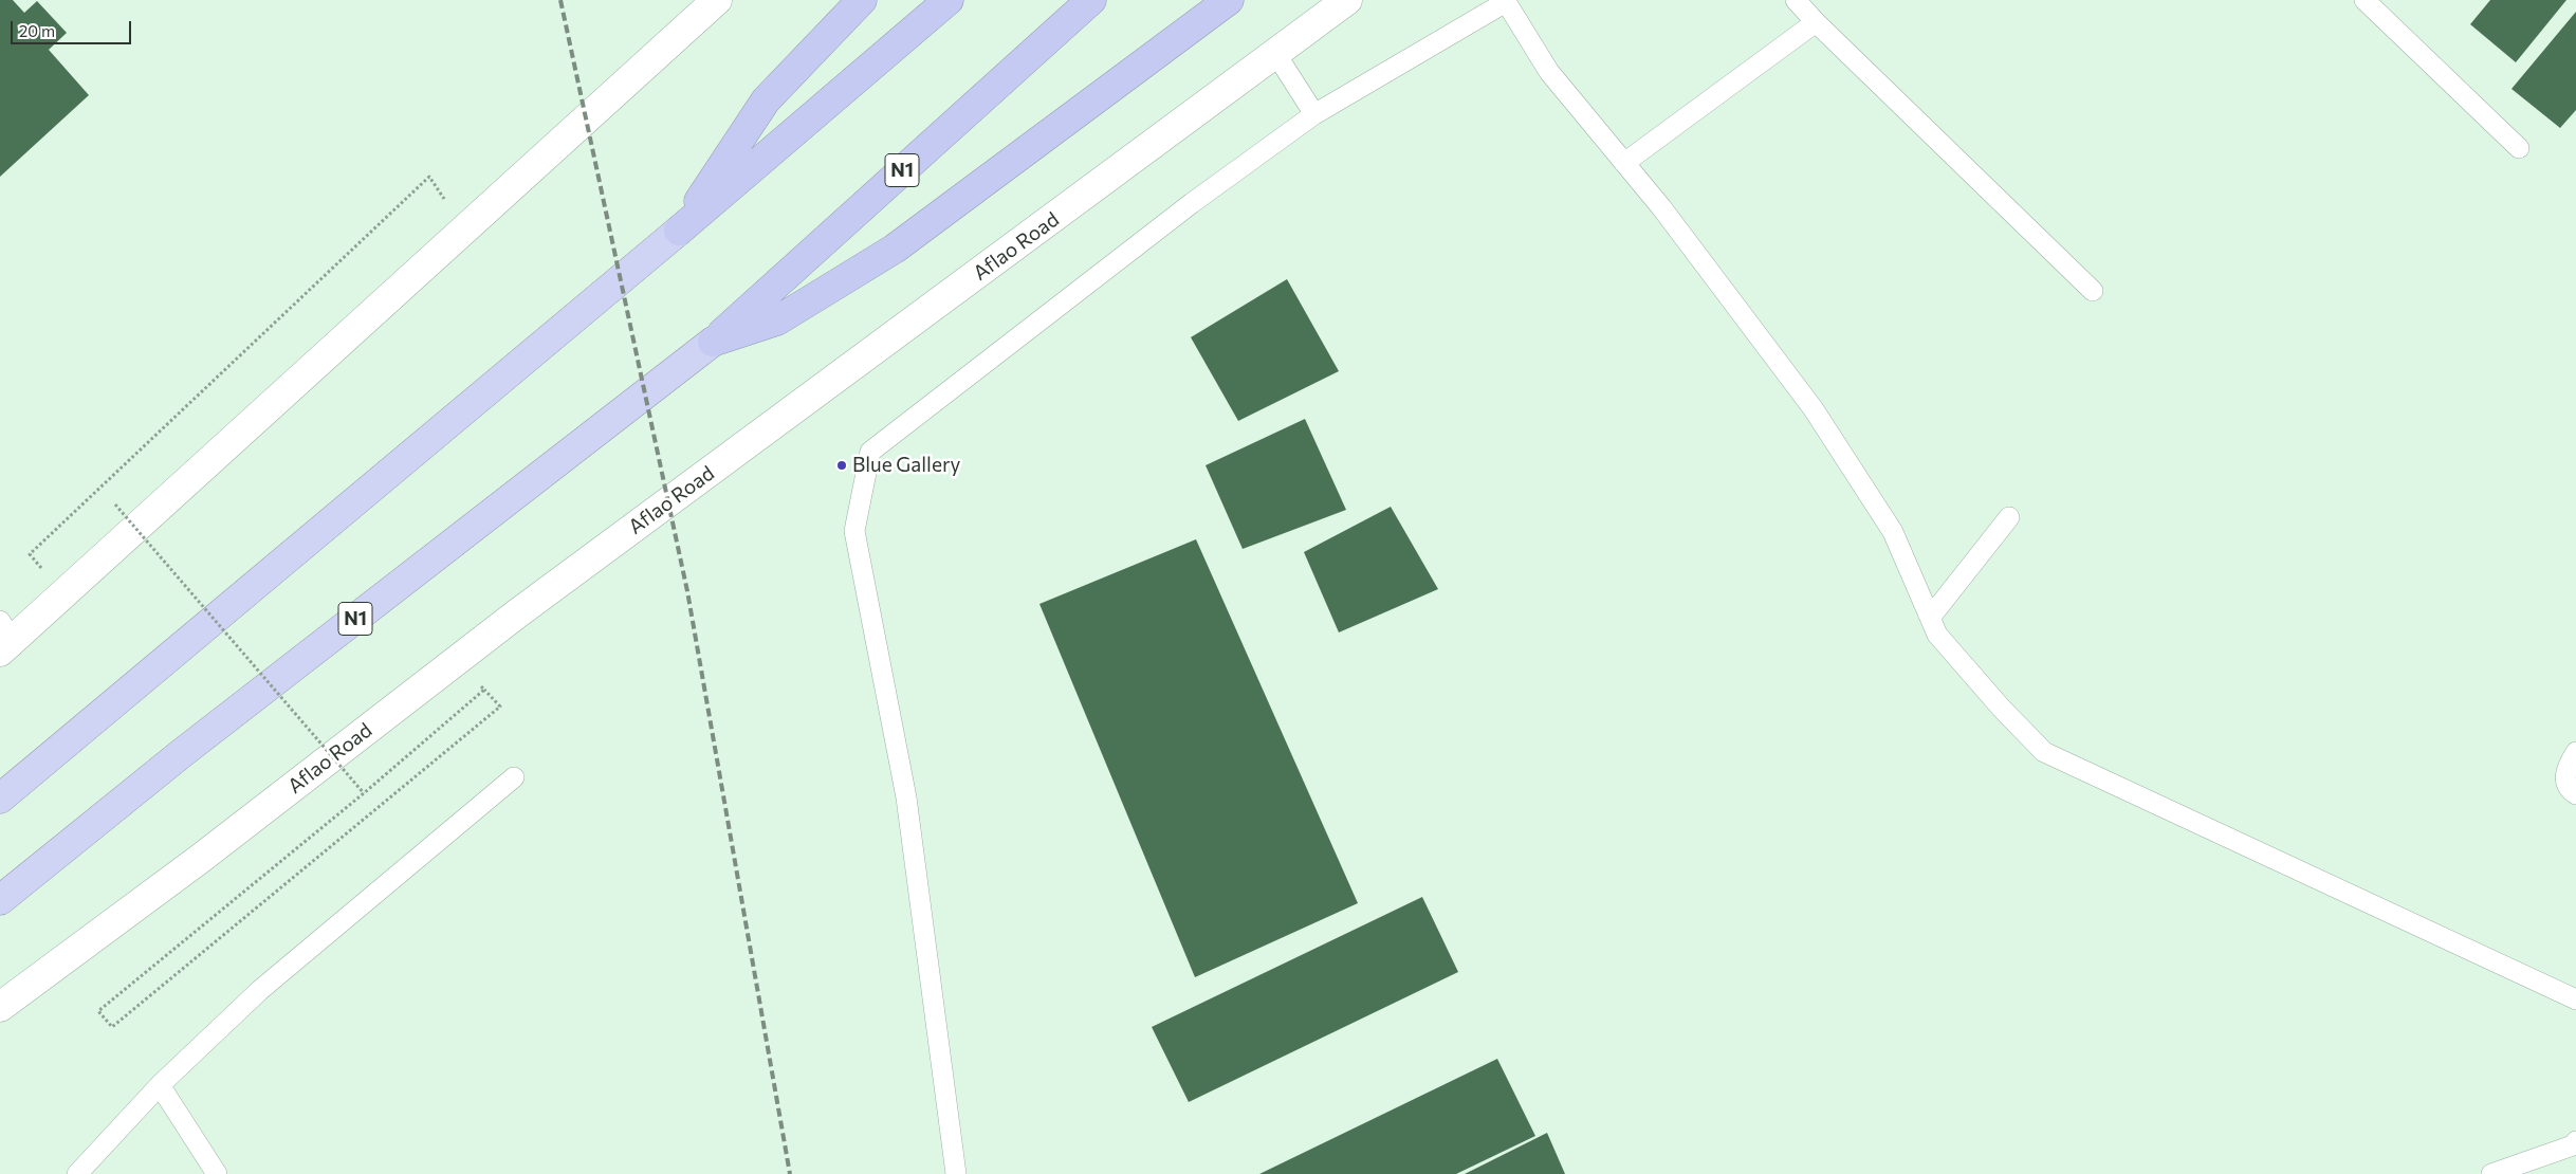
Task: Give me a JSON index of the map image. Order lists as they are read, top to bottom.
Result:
{
  "streets": {
    "highway": ["N1"],
    "street": ["Aflao Road"]
  },
  "places": ["Blue Gallery"],
  "scale_bar": "20 m"
}
